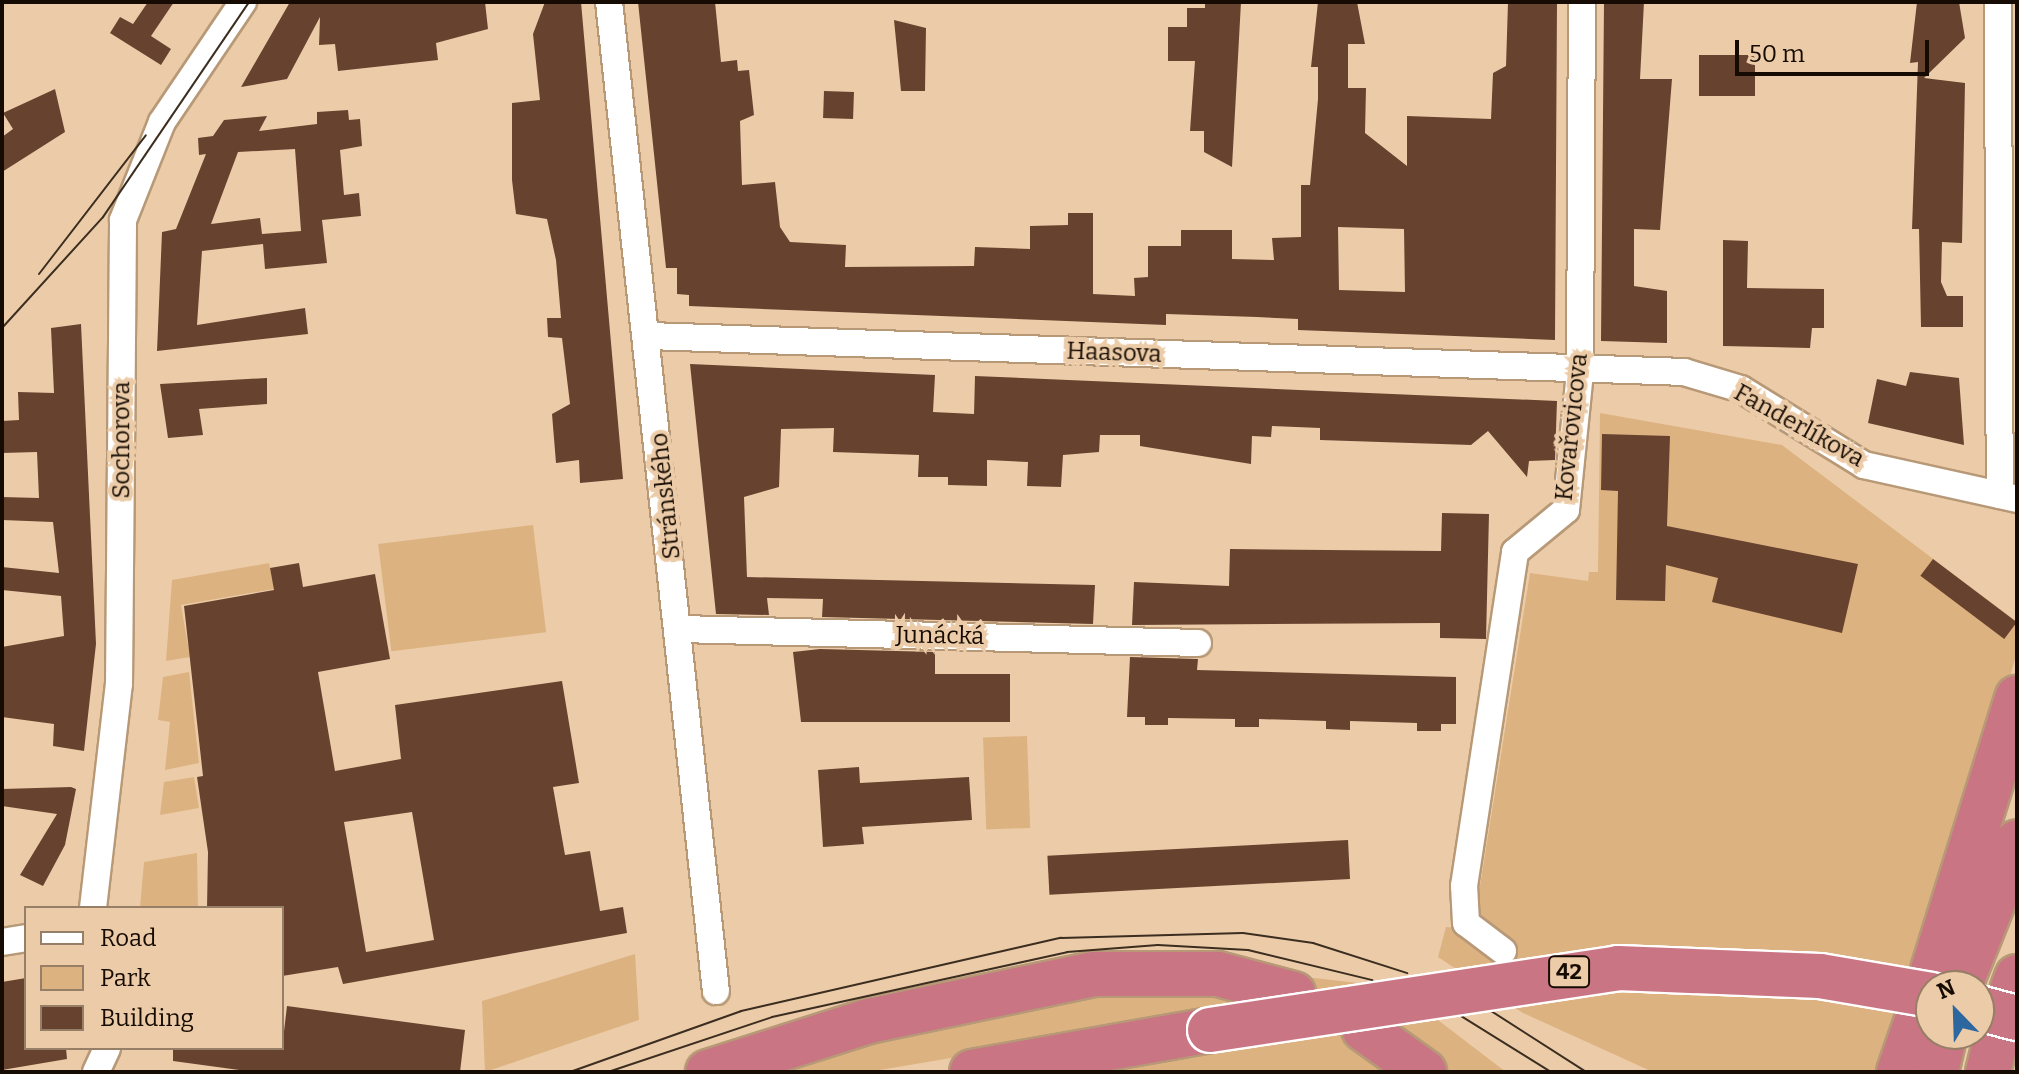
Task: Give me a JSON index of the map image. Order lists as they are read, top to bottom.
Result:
{
  "streets": {
    "highway": ["42"],
    "street": [
      "Haasova",
      "Fanderlíkova",
      "Kovařovicova",
      "Sochorova",
      "Stránského",
      "Junácká"
    ]
  },
  "crossings": [
    ["Haasova", "Fanderlíkova"],
    ["Haasova", "Kovařovicova"],
    ["Haasova", "Stránského"],
    ["Fanderlíkova", "Kovařovicova"],
    ["Stránského", "Junácká"]
  ],
  "legend": ["Road", "Park", "Building"],
  "scale_bar": "50 m",
  "north": "top left"
}
